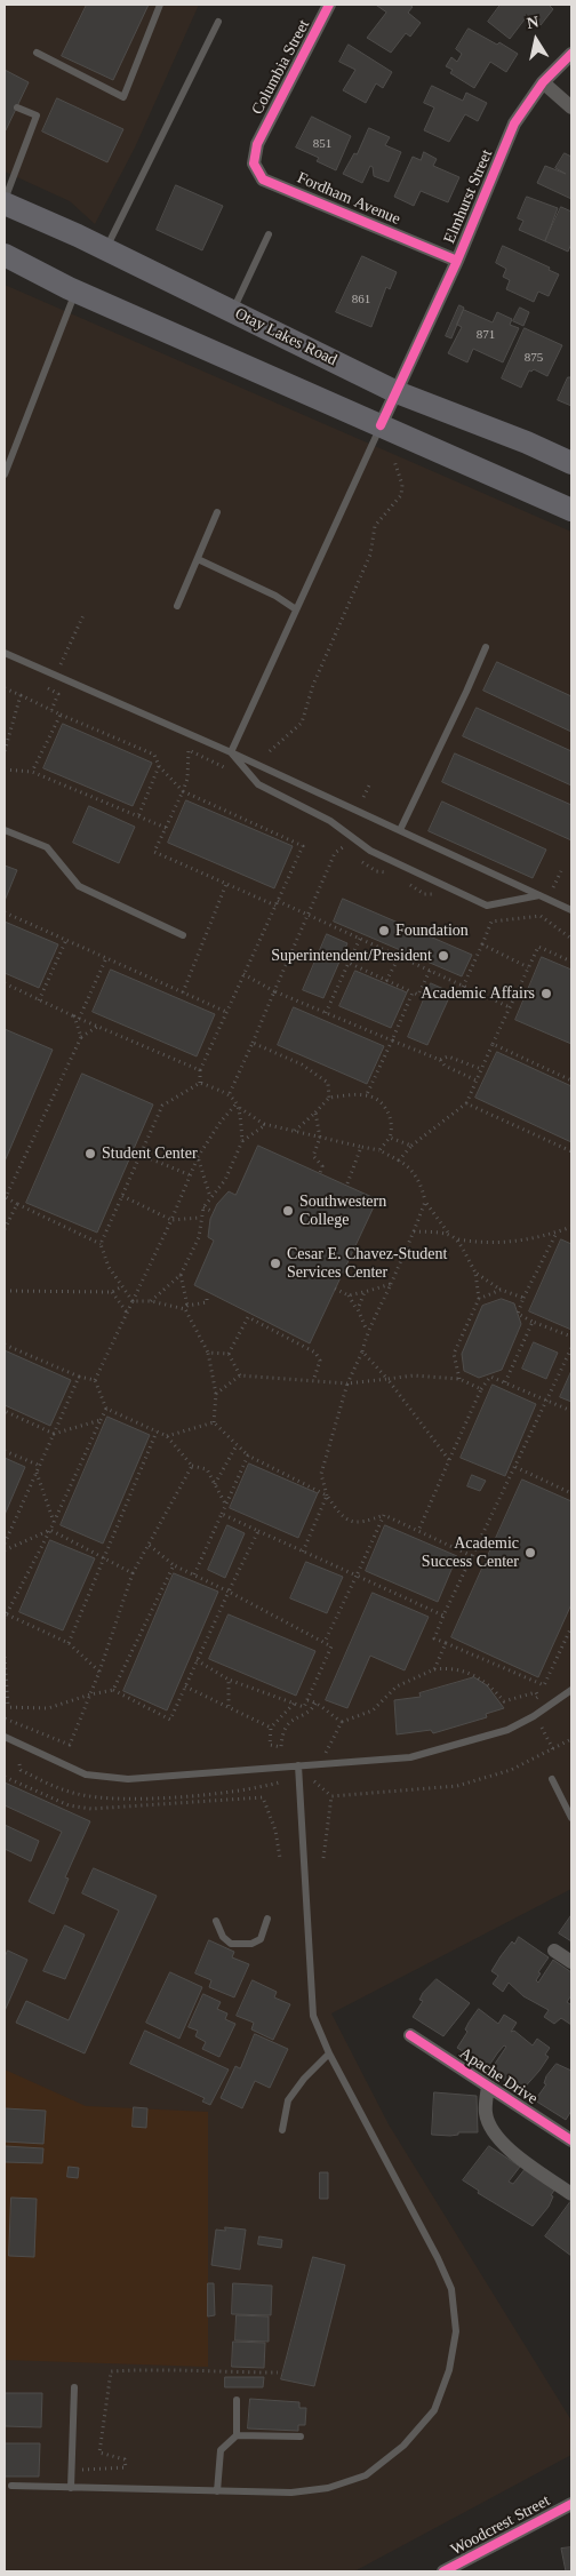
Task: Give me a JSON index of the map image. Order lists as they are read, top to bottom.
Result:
{
  "streets": {
    "main road": ["Otay Lakes Road"],
    "street": [
      "Columbia Street",
      "Elmhurst Street",
      "Fordham Avenue",
      "Apache Drive",
      "Woodcrest Street"
    ]
  },
  "crossings": [
    ["Columbia Street", "Fordham Avenue"],
    ["Elmhurst Street", "Fordham Avenue"],
    ["Elmhurst Street", "Otay Lakes Road"]
  ],
  "places": [
    "Foundation",
    "Superintendent/President",
    "Academic Affairs",
    "Student Center",
    "Southwestern College",
    "Cesar E. Chavez-Student Services Center",
    "Academic Success Center"
  ],
  "house_numbers": [
    "851",
    "861",
    "871",
    "875"
  ],
  "north": "top"
}
